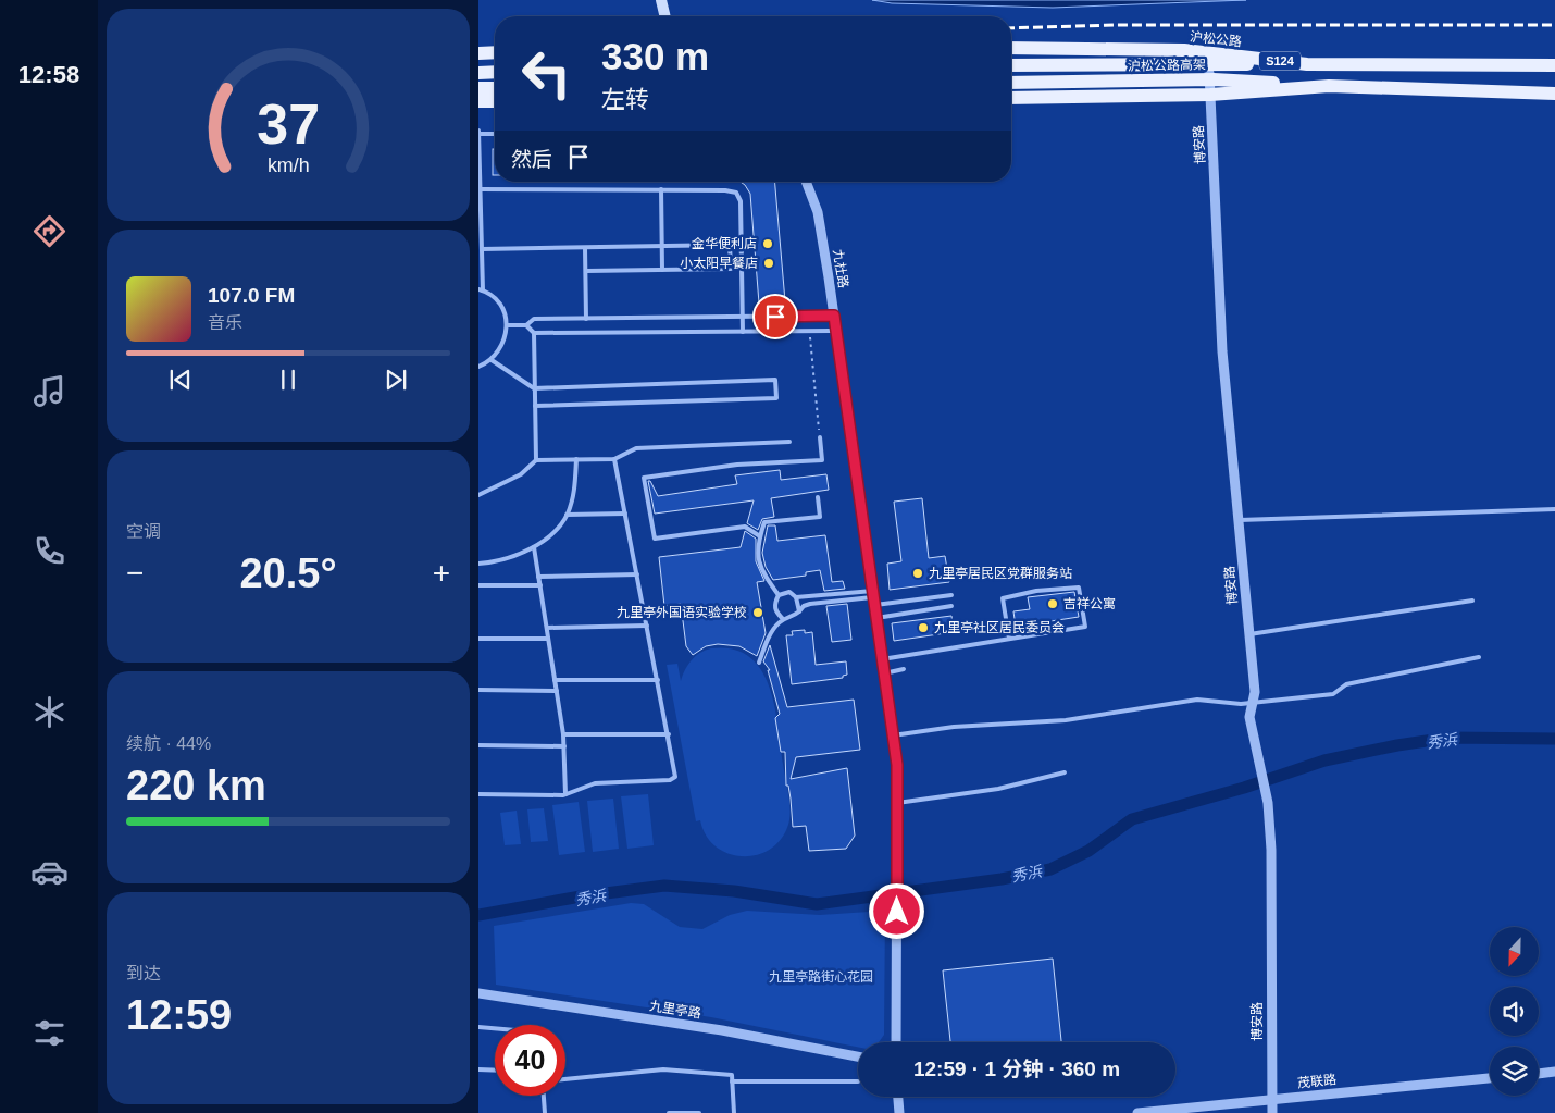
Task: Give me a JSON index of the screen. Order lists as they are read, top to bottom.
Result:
{
  "streets": {
    "main road": ["沪松公路", "S124", "沪松公路高架"],
    "street": [
      "博安路",
      "九杜路",
      "九里亭路",
      "茂联路"
    ]
  },
  "crossings": [
    ["沪松公路", "沪松公路高架"],
    ["沪松公路", "博安路"],
    ["S124", "沪松公路高架"],
    ["S124", "博安路"],
    ["沪松公路高架", "博安路"],
    ["博安路", "茂联路"]
  ],
  "water": ["秀浜"],
  "parks": ["九里亭路街心花园"],
  "places": [
    "金华便利店",
    "小太阳早餐店",
    "九里亭居民区党群服务站",
    "吉祥公寓",
    "九里亭外国语实验学校",
    "九里亭社区居民委员会"
  ],
  "north": "bottom",
  "page": {
    "tabs": "12:58",
    "turn": ["330 m", "左转"],
    "then": "然后",
    "song": ["107.0 FM", "音乐"],
    "tile": [
      "空调",
      ["续航 · 44%", "220 km"],
      ["到达", "12:59"]
    ],
    "heat": ["−", "20.5°", "+"],
    "limit": "40",
    "trip": "12:59 · 1 分钟 · 360 m",
    "gauge": ["37", "km/h"]
  }
}
